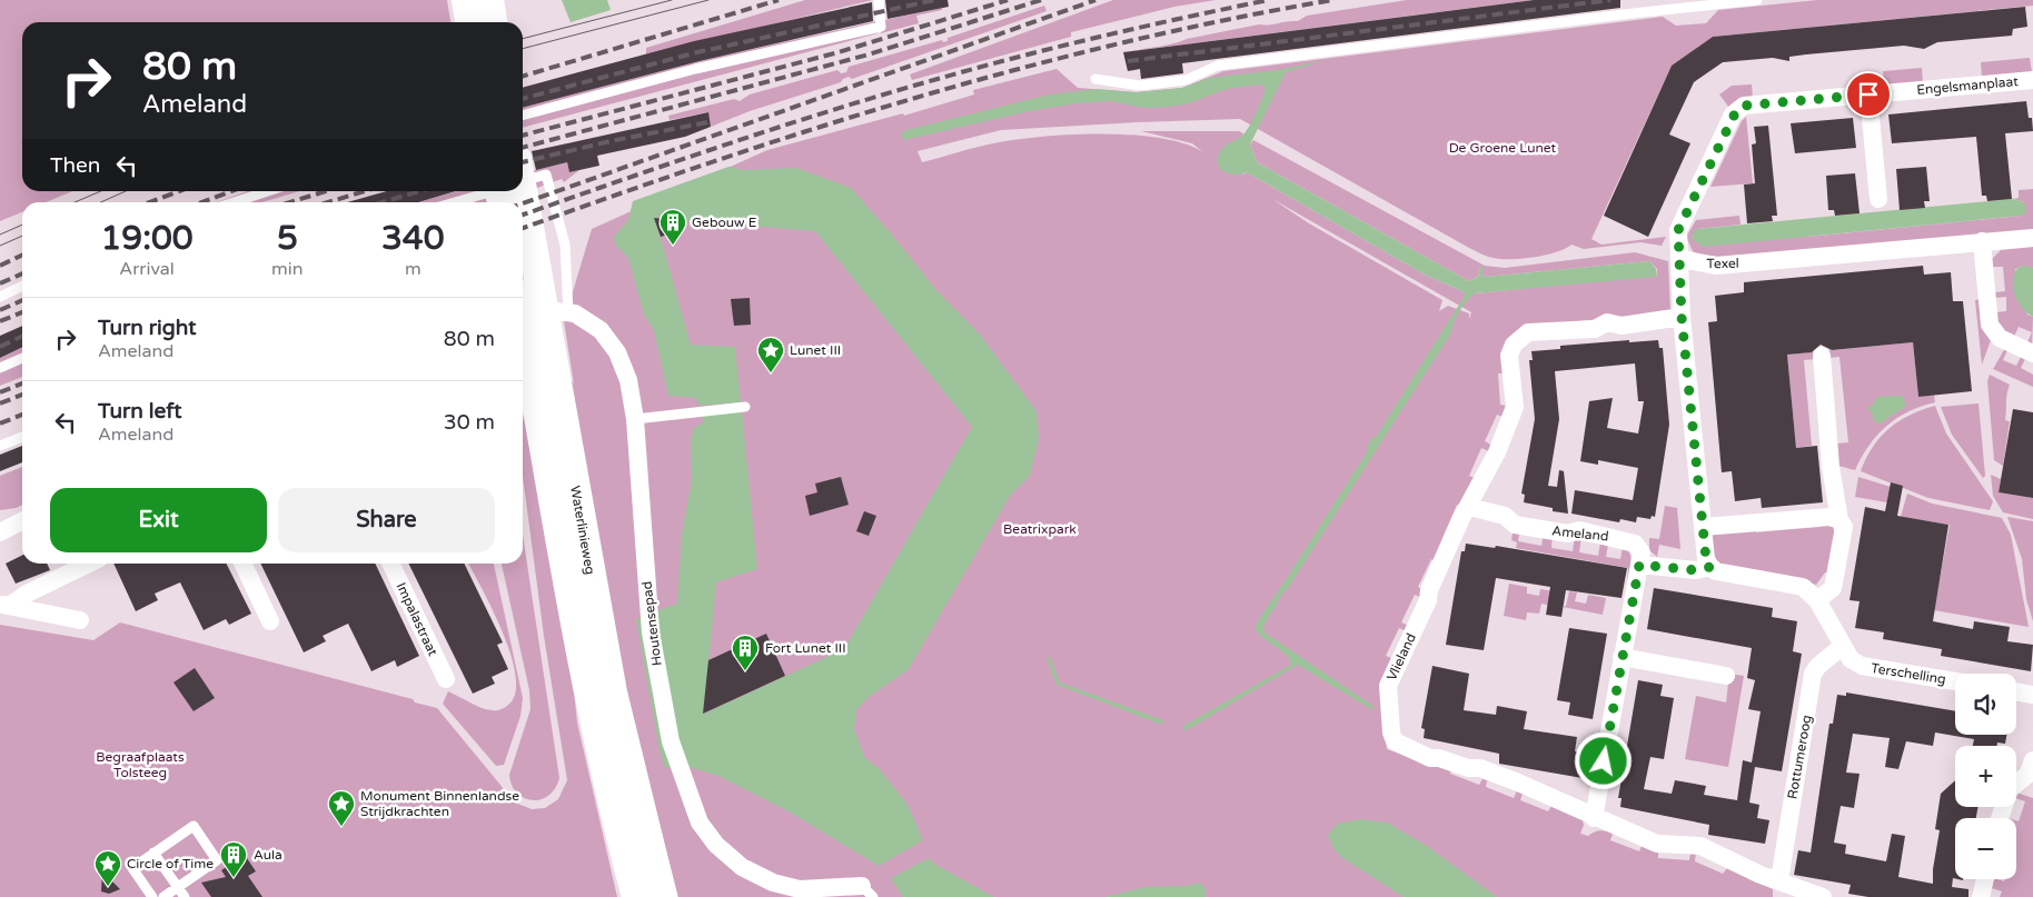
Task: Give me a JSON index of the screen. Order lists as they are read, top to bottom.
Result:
{
  "streets": {
    "main road": ["Waterlinieweg"],
    "street": [
      "Engelsmanplaat",
      "Texel",
      "Ameland",
      "Impalastraat",
      "Houtensepad",
      "Vlieland",
      "Terschelling",
      "Rottumeroog"
    ]
  },
  "crossings": [
    ["Engelsmanplaat", "Texel"],
    ["Ameland", "Vlieland"],
    ["Vlieland", "Rottumeroog"],
    ["Terschelling", "Rottumeroog"]
  ],
  "parks": ["De Groene Lunet", "Beatrixpark", "Begraafplaats Tolsteeg"],
  "places": {
    "building": ["Gebouw E", "Fort Lunet III", "Aula"],
    "place": ["Lunet III", "Monument Binnenlandse Strijdkrachten", "Circle of Time"]
  },
  "page": {
    "turn": ["80 m", "Ameland"],
    "then": "Then",
    "eta": [
      "19:00",
      "Arrival",
      "5",
      "min",
      "340",
      "m"
    ],
    "list": [
      {
        "name": "Turn right",
        "note": "Ameland",
        "value": "80 m"
      },
      {
        "name": "Turn left",
        "note": "Ameland",
        "value": "30 m"
      }
    ],
    "buttons": ["Exit", "Share"],
    "map_buttons": ["+", "−"]
  }
}
